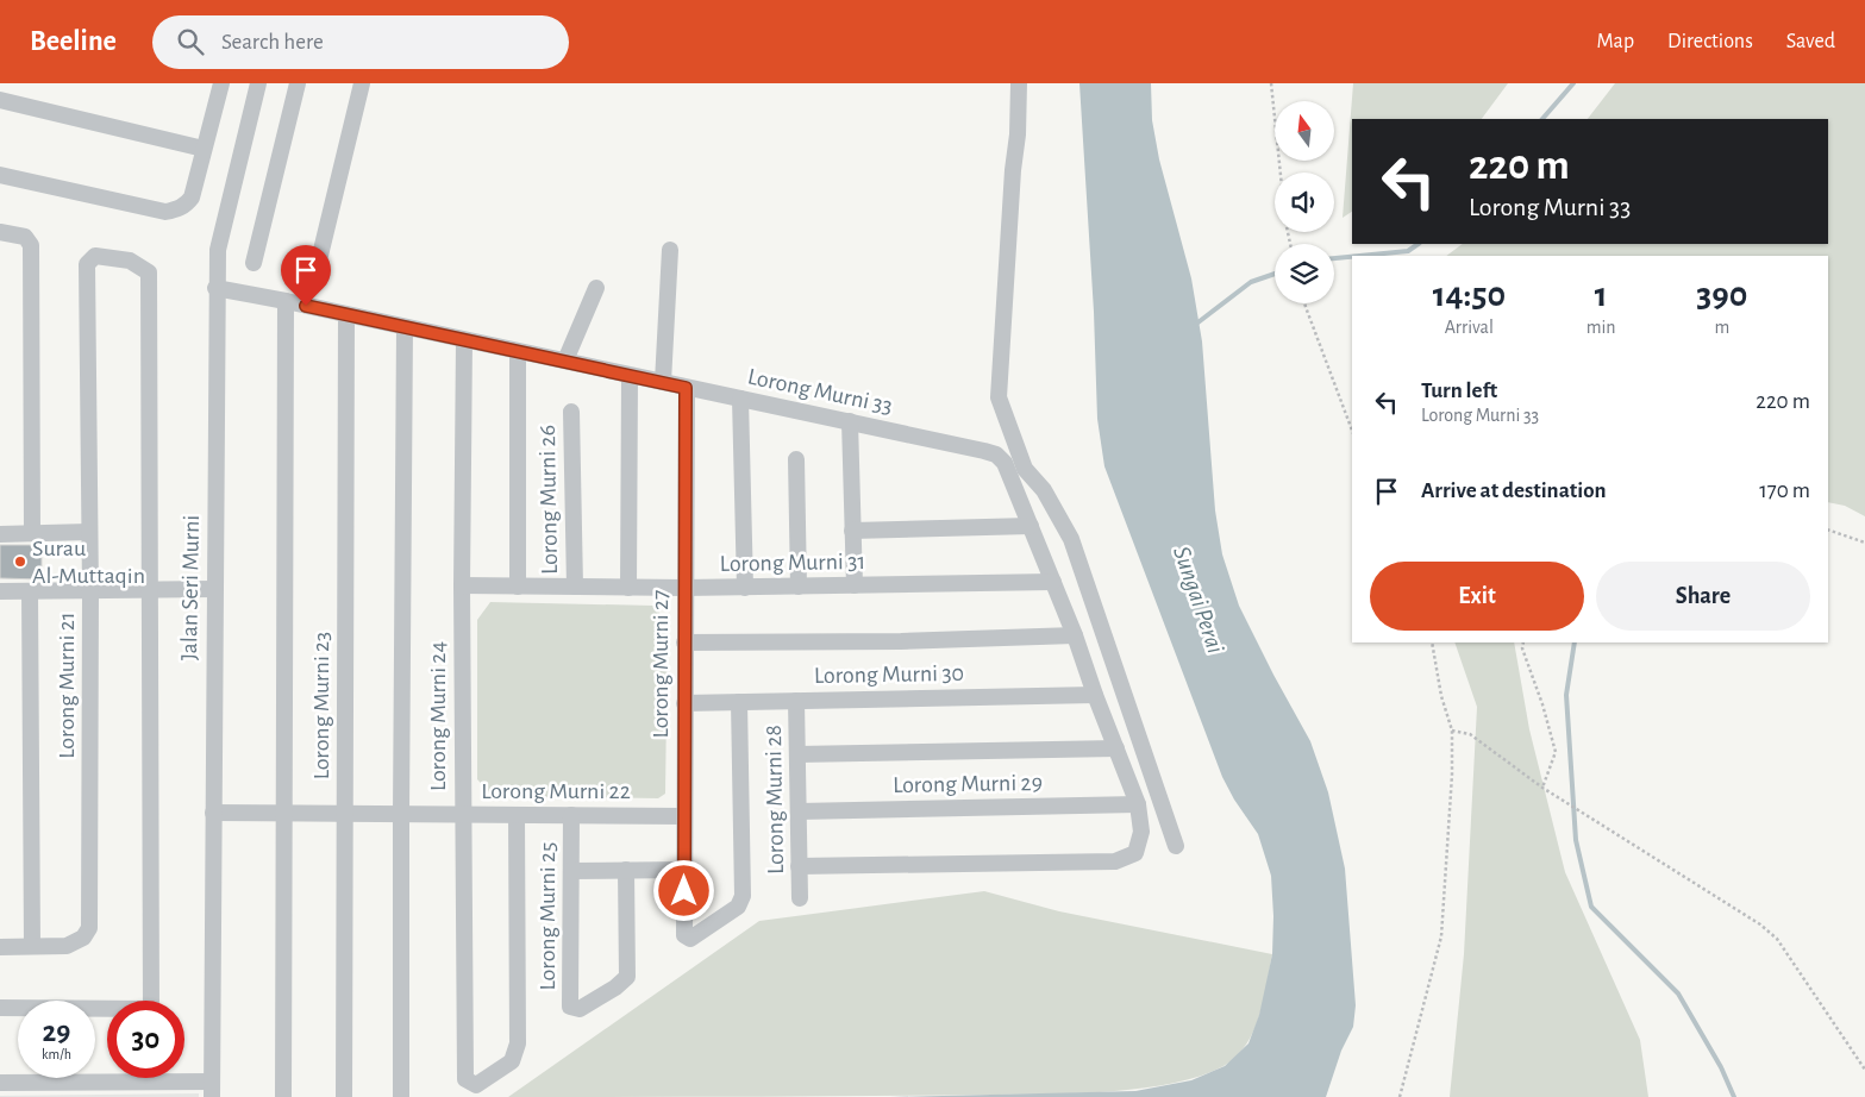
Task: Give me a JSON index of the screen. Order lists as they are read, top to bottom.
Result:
{
  "streets": {
    "street": [
      "Lorong Murni 33",
      "Lorong Murni 26",
      "Lorong Murni 31",
      "Jalan Seri Murni",
      "Lorong Murni 27",
      "Lorong Murni 30",
      "Lorong Murni 21",
      "Lorong Murni 23",
      "Lorong Murni 24",
      "Lorong Murni 29",
      "Lorong Murni 22",
      "Lorong Murni 28",
      "Lorong Murni 25"
    ]
  },
  "crossings": [
    ["Lorong Murni 33", "Lorong Murni 31"],
    ["Lorong Murni 33", "Jalan Seri Murni"],
    ["Lorong Murni 33", "Lorong Murni 27"],
    ["Lorong Murni 33", "Lorong Murni 30"],
    ["Lorong Murni 33", "Lorong Murni 23"],
    ["Lorong Murni 33", "Lorong Murni 24"],
    ["Lorong Murni 33", "Lorong Murni 29"],
    ["Lorong Murni 33", "Lorong Murni 28"],
    ["Lorong Murni 26", "Lorong Murni 31"],
    ["Lorong Murni 31", "Lorong Murni 27"],
    ["Lorong Murni 31", "Lorong Murni 24"],
    ["Jalan Seri Murni", "Lorong Murni 22"],
    ["Lorong Murni 27", "Lorong Murni 30"],
    ["Lorong Murni 27", "Lorong Murni 22"],
    ["Lorong Murni 30", "Lorong Murni 28"],
    ["Lorong Murni 23", "Lorong Murni 22"],
    ["Lorong Murni 24", "Lorong Murni 22"],
    ["Lorong Murni 29", "Lorong Murni 28"],
    ["Lorong Murni 22", "Lorong Murni 25"]
  ],
  "water": ["Sungai Perai"],
  "places": ["Surau Al-Muttaqin"],
  "north": "top",
  "page": {
    "header": "Beeline",
    "search": "Search here",
    "nav": ["Map", "Directions", "Saved"],
    "turn": ["220 m", "Lorong Murni 33"],
    "eta": [
      "14:50",
      "Arrival",
      "1",
      "min",
      "390",
      "m"
    ],
    "list": [
      {
        "name": "Turn left",
        "note": "Lorong Murni 33",
        "value": "220 m"
      },
      {
        "name": "Arrive at destination",
        "value": "170 m"
      }
    ],
    "buttons": ["Exit", "Share"],
    "speed": "29 km/h",
    "limit": "30"
  }
}
